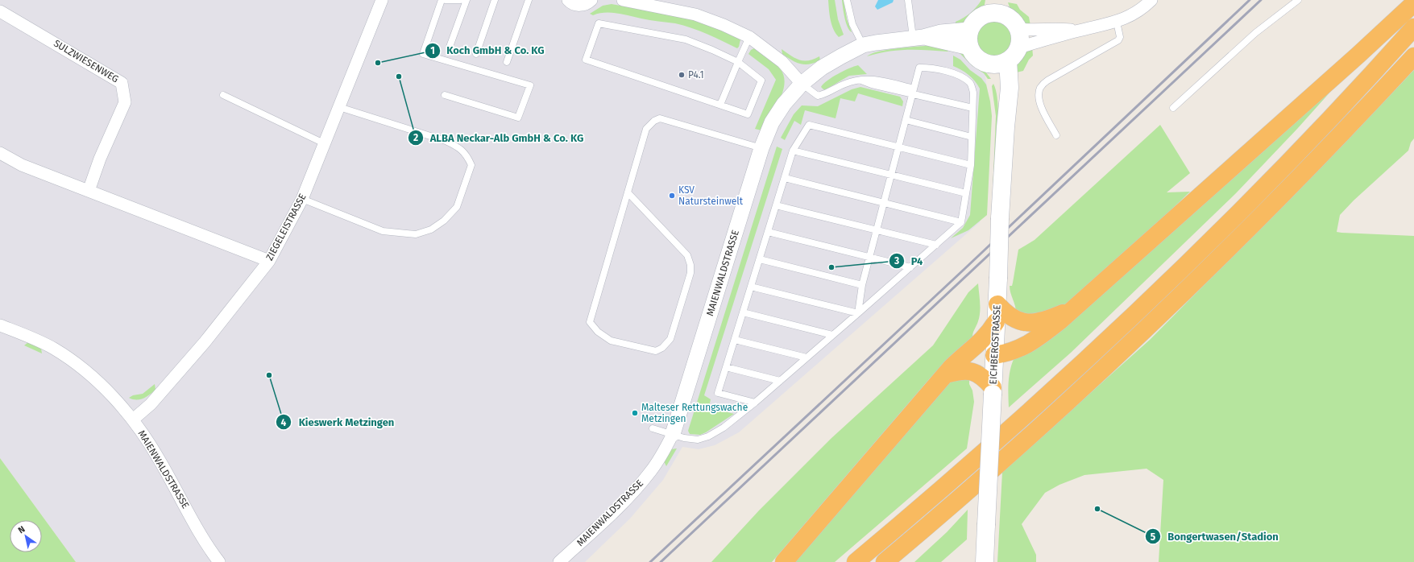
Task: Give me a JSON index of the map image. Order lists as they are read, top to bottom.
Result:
{
  "streets": {
    "main road": ["EICHBERGSTRASSE"],
    "street": ["SULZWIESENWEG", "ZIEGELEISTRASSE", "MAIENWALDSTRASSE"]
  },
  "crossings": [
    ["ZIEGELEISTRASSE", "MAIENWALDSTRASSE"],
    ["MAIENWALDSTRASSE", "EICHBERGSTRASSE"]
  ],
  "places": [
    "Koch GmbH & Co. KG",
    "P4.1",
    "ALBA Neckar-Alb GmbH & Co. KG",
    "KSV Natursteinwelt",
    "P4",
    "Kieswerk Metzingen",
    "Malteser Rettungswache Metzingen",
    "Bongertwasen/Stadion"
  ],
  "north": "top left"
}
